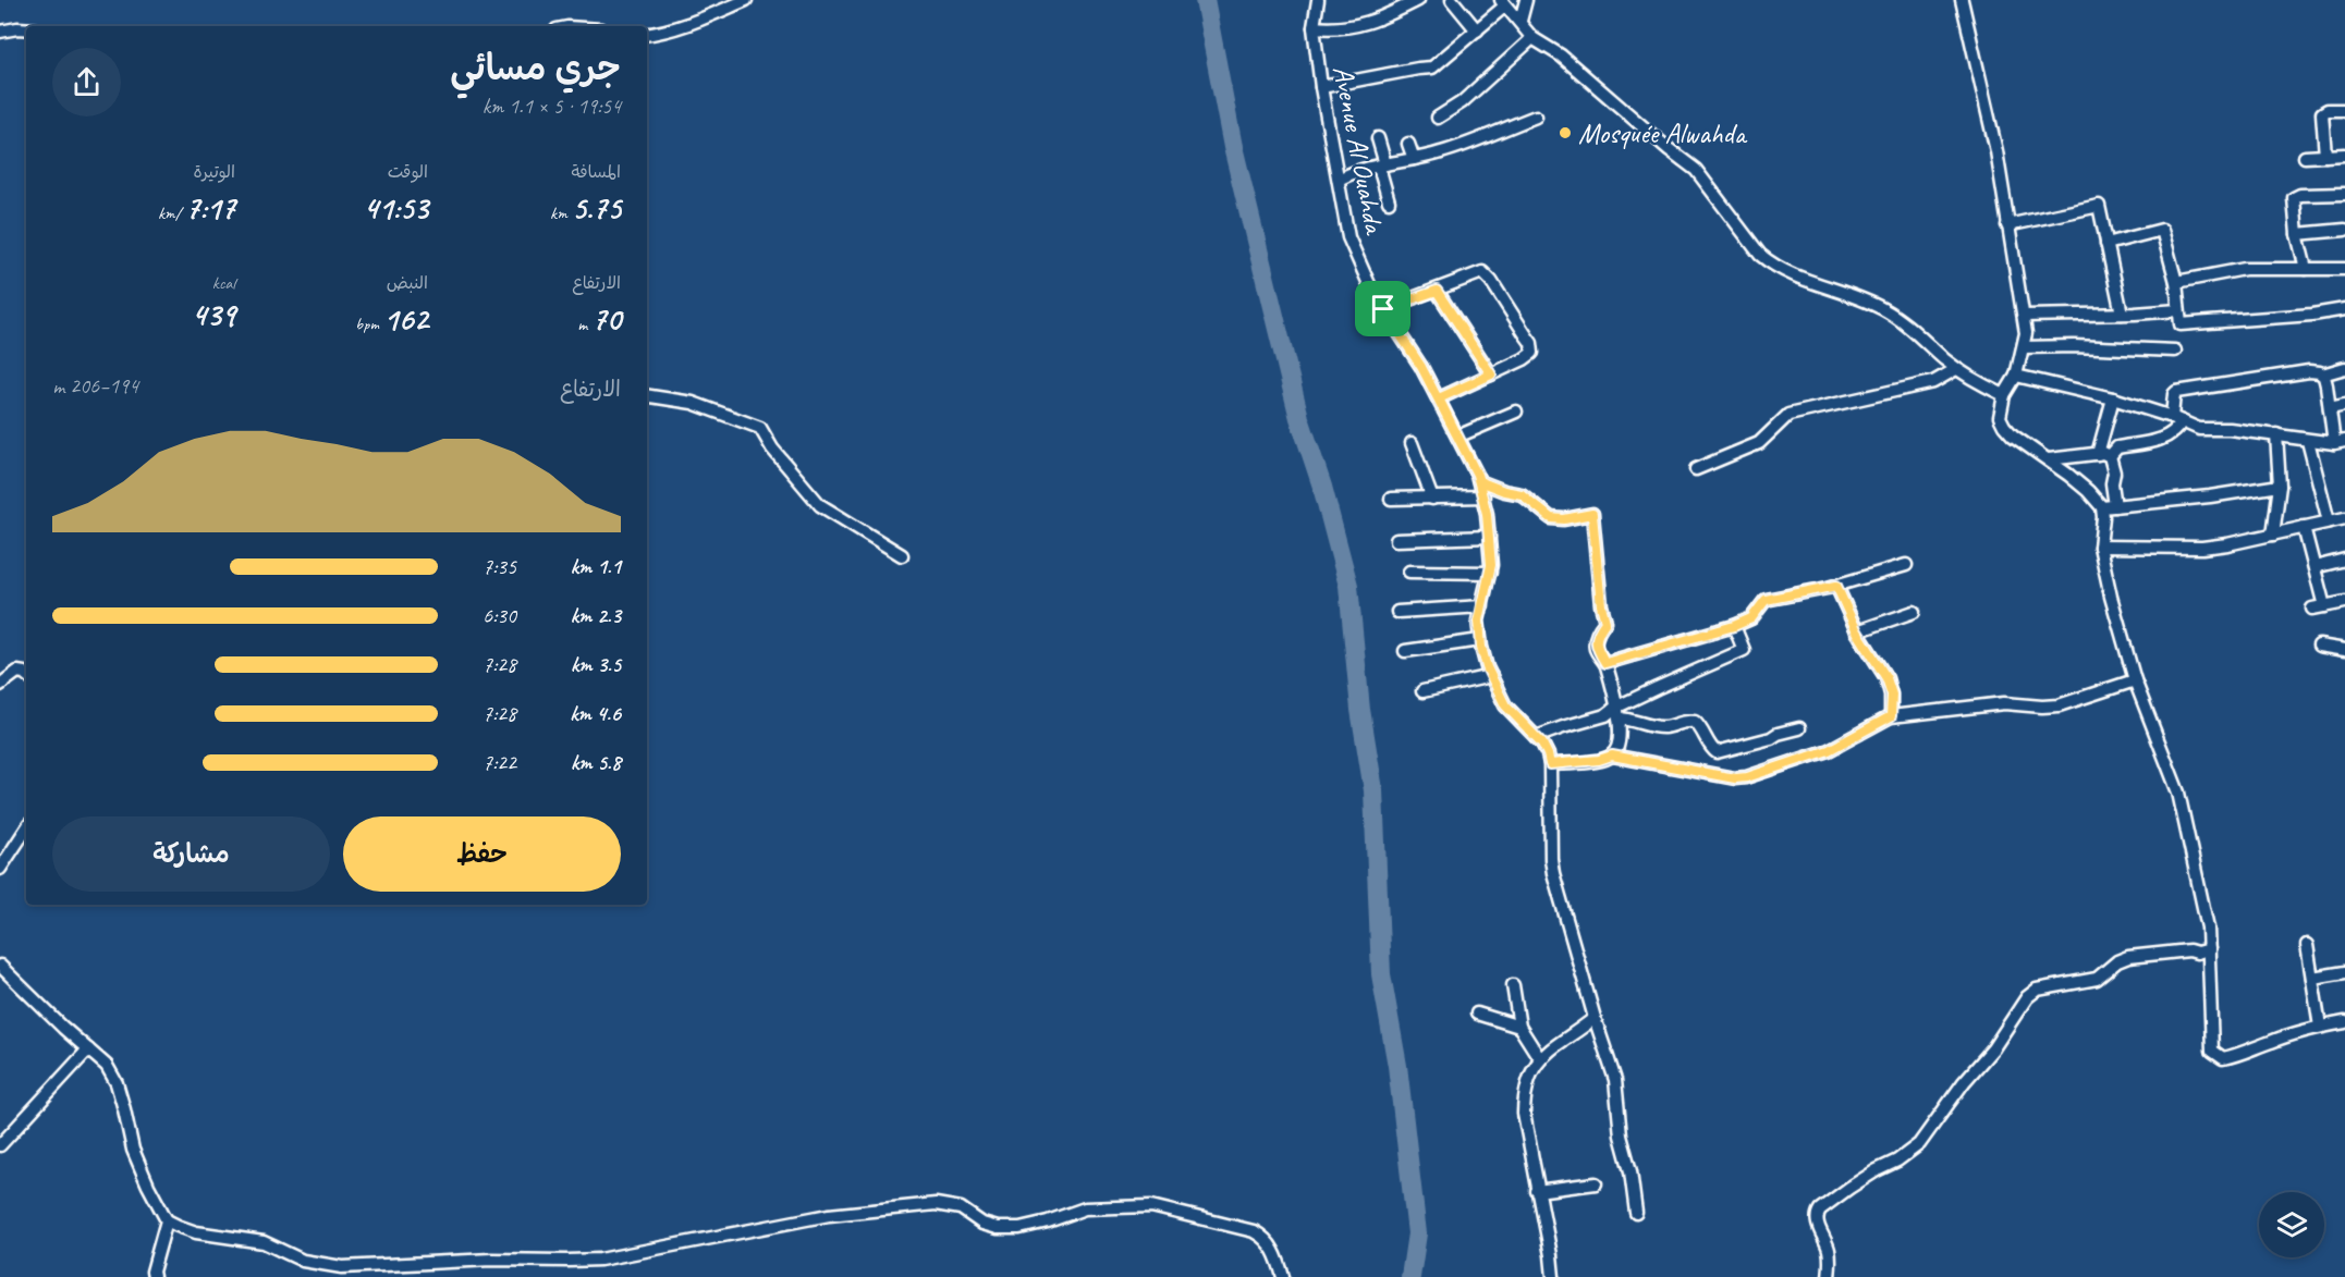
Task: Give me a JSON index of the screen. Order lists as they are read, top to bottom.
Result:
{
  "streets": {
    "street": ["Avenue Al Ouahda"]
  },
  "places": ["Mosquée Alwahda"],
  "page": {
    "heading": ["جري مسائي", "19:54 · 5 × 1.1 km"],
    "stats": [
      ["المسافة", "5.75 km"],
      ["الوقت", "41:53"],
      ["الوتيرة", "7:17 /km"],
      ["الارتفاع", "70 m"],
      ["النبض", "162 bpm"],
      ["kcal", "439"]
    ],
    "chart": ["الارتفاع", "194–206 m"],
    "list": [
      {
        "name": "1.1 km",
        "note": "7:35"
      },
      {
        "name": "2.3 km",
        "note": "6:30"
      },
      {
        "name": "3.5 km",
        "note": "7:28"
      },
      {
        "name": "4.6 km",
        "note": "7:28"
      },
      {
        "name": "5.8 km",
        "note": "7:22"
      }
    ],
    "buttons": ["حفظ", "مشاركة"]
  }
}
